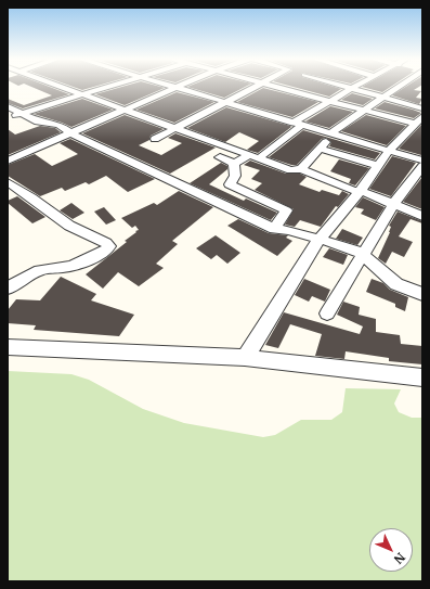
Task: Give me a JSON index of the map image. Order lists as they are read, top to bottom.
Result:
{
  "north": "bottom right"
}
